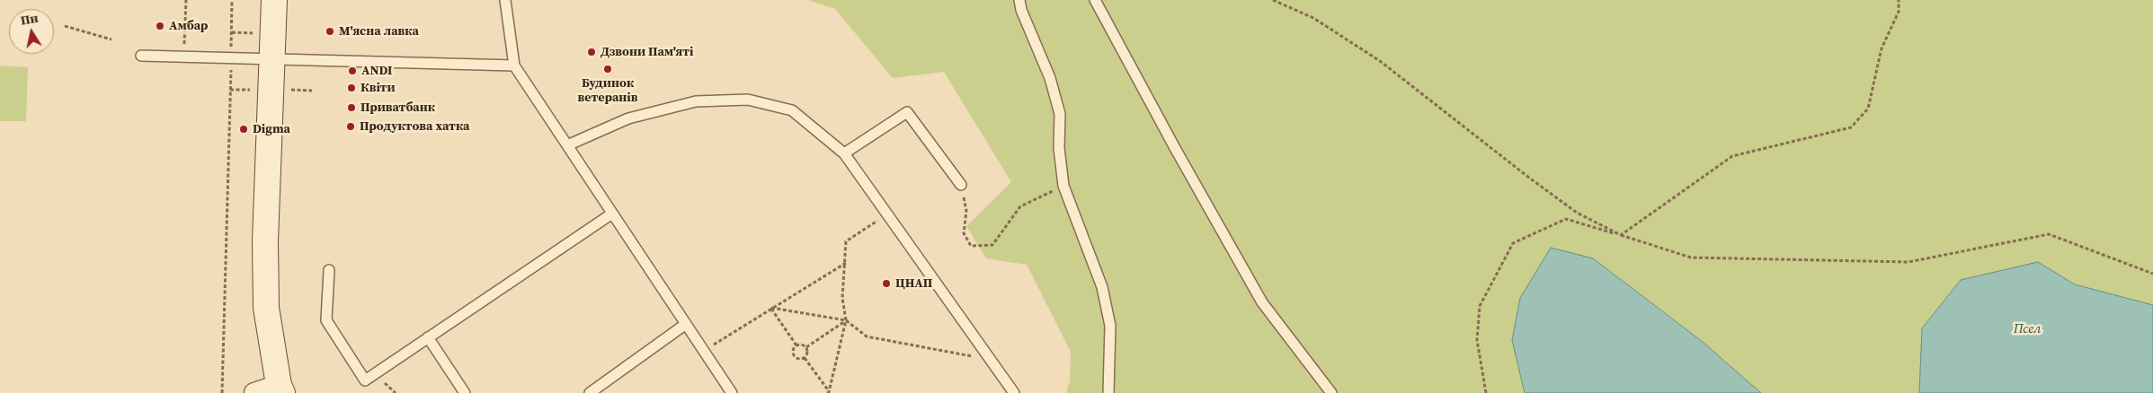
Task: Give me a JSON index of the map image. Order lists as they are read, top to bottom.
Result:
{
  "water": ["Псел"],
  "places": [
    "Амбар",
    "М'ясна лавка",
    "Дзвони Пам'яті",
    "Будинок ветеранів",
    "ANDI",
    "Квіти",
    "Приватбанк",
    "Продуктова хатка",
    "Digma",
    "ЦНАП"
  ],
  "north": "top"
}
